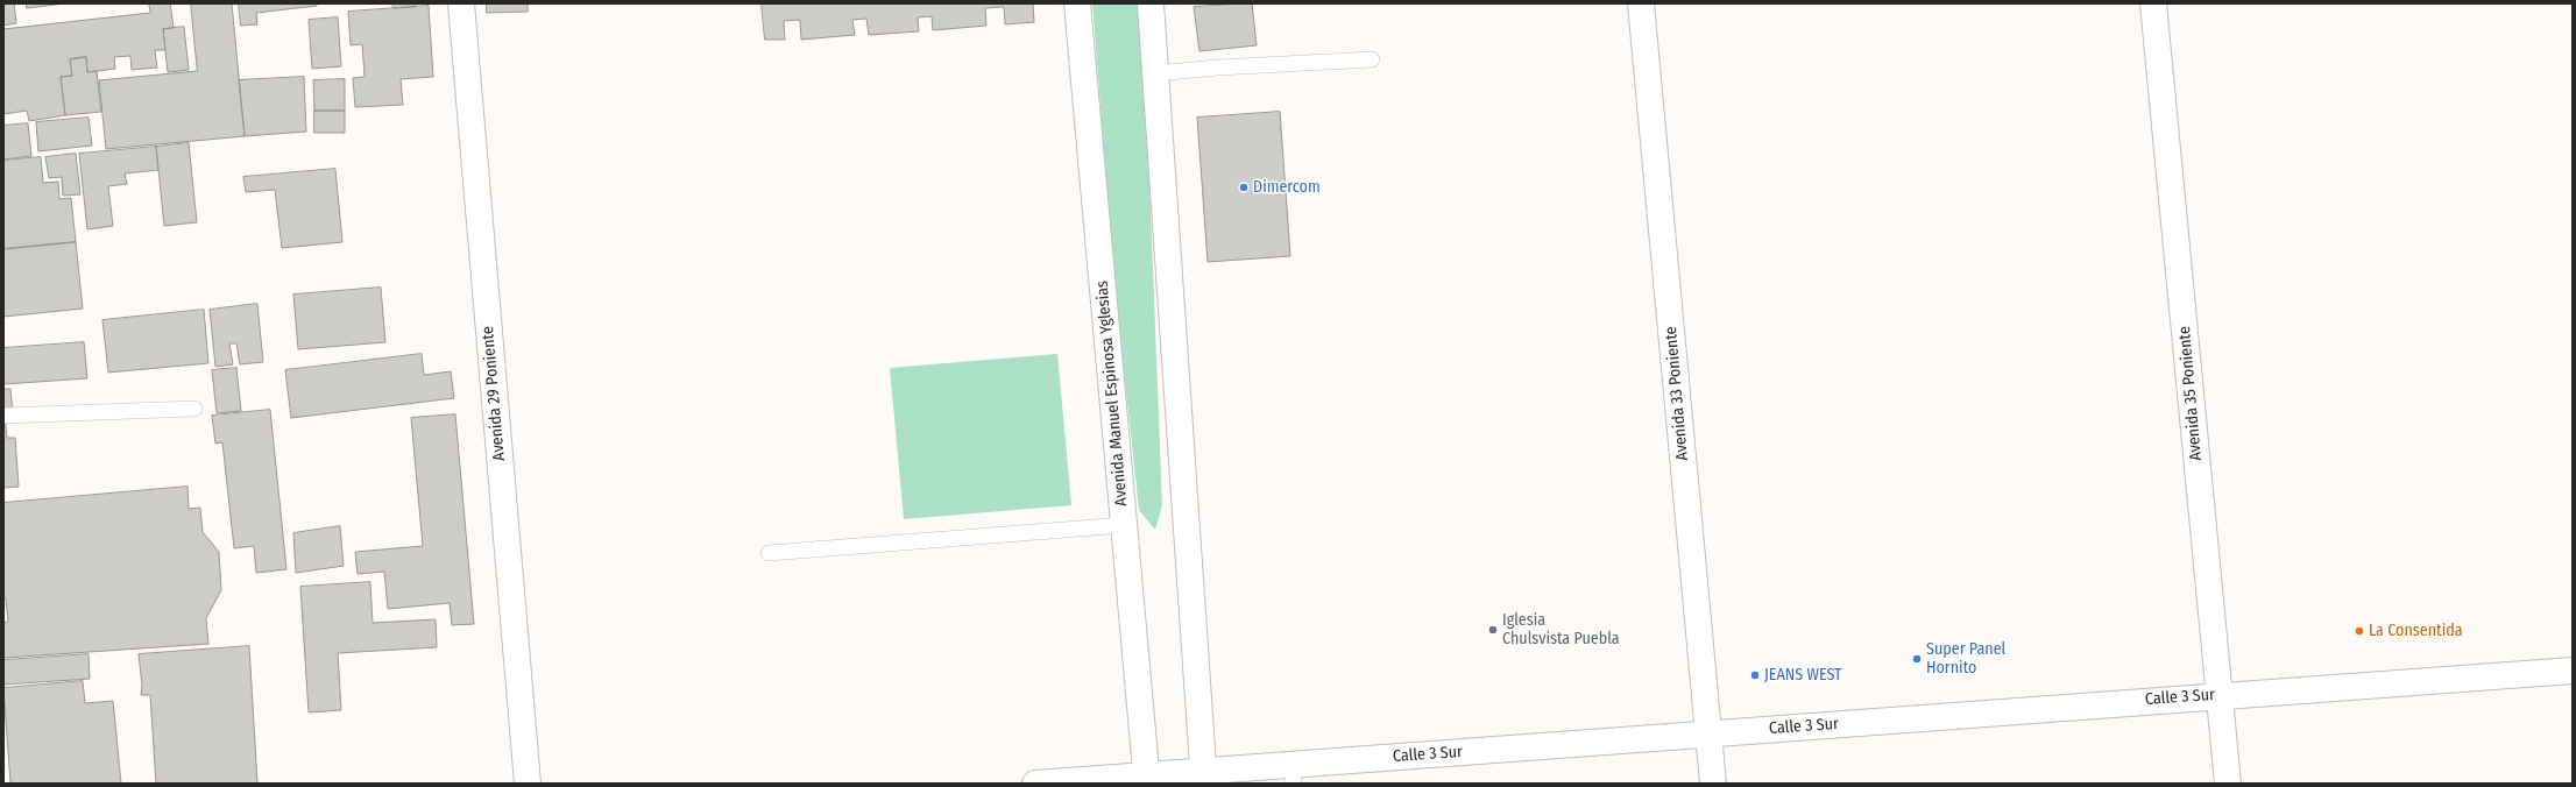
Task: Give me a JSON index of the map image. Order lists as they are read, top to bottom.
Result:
{
  "streets": {
    "street": [
      "Avenida 29 Poniente",
      "Avenida Manuel Espinosa Yglesias",
      "Avenida 33 Poniente",
      "Avenida 35 Poniente",
      "Calle 3 Sur"
    ]
  },
  "crossings": [
    ["Avenida Manuel Espinosa Yglesias", "Calle 3 Sur"],
    ["Avenida 33 Poniente", "Calle 3 Sur"],
    ["Avenida 35 Poniente", "Calle 3 Sur"]
  ],
  "places": [
    "Dimercom",
    "Iglesia Chulsvista Puebla",
    "La Consentida",
    "Super Panel Hornito",
    "JEANS WEST"
  ]
}
